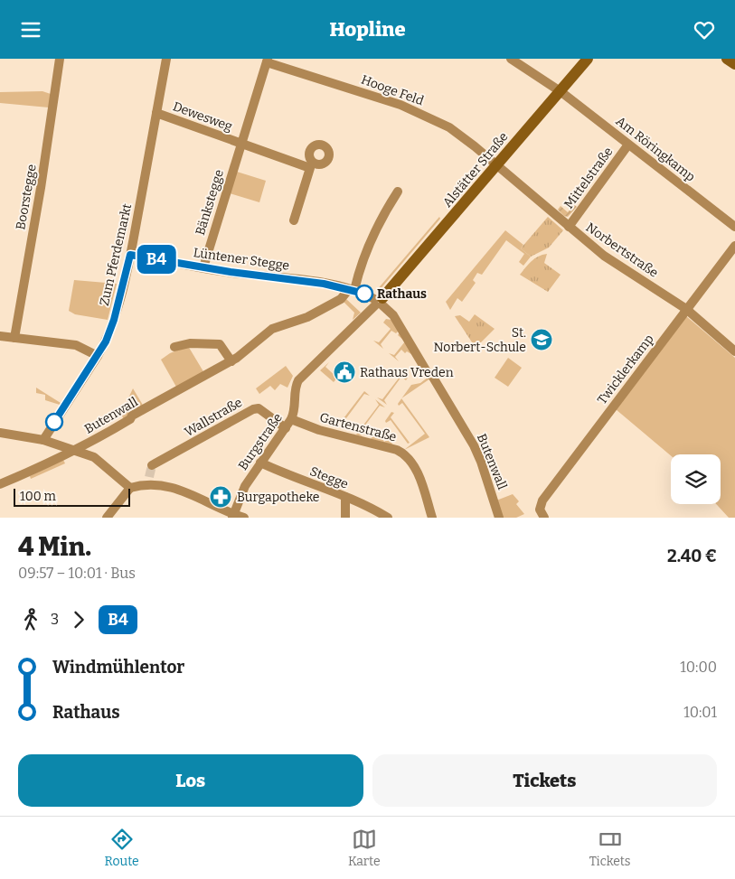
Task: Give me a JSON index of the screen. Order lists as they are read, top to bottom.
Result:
{
  "streets": {
    "street": [
      "Hooge Feld",
      "Dewesweg",
      "Am Röringkamp",
      "Alstätter Straße",
      "Mittelstraße",
      "Boorstegge",
      "Bänkstegge",
      "Norbertstraße",
      "Zum Pferdemarkt",
      "Lüntener Stegge",
      "Twicklerkamp",
      "Butenwall",
      "Wallstraße",
      "Gartenstraße",
      "Burgstraße",
      "Stegge"
    ]
  },
  "crossings": [
    ["Hooge Feld", "Alstätter Straße"],
    ["Hooge Feld", "Bänkstegge"],
    ["Hooge Feld", "Norbertstraße"],
    ["Dewesweg", "Bänkstegge"],
    ["Dewesweg", "Zum Pferdemarkt"],
    ["Am Röringkamp", "Alstätter Straße"],
    ["Am Röringkamp", "Mittelstraße"],
    ["Alstätter Straße", "Norbertstraße"],
    ["Alstätter Straße", "Lüntener Stegge"],
    ["Alstätter Straße", "Butenwall"],
    ["Alstätter Straße", "Burgstraße"],
    ["Mittelstraße", "Norbertstraße"],
    ["Bänkstegge", "Lüntener Stegge"],
    ["Norbertstraße", "Twicklerkamp"],
    ["Zum Pferdemarkt", "Lüntener Stegge"],
    ["Lüntener Stegge", "Butenwall"],
    ["Lüntener Stegge", "Burgstraße"],
    ["Butenwall", "Burgstraße"],
    ["Wallstraße", "Burgstraße"],
    ["Gartenstraße", "Burgstraße"],
    ["Burgstraße", "Stegge"]
  ],
  "places": {
    "other": ["Rathaus"],
    "school or university": ["St. Norbert-Schule"],
    "public building": ["Rathaus Vreden"],
    "pharmacy": ["Burgapotheke"]
  },
  "lines": ["bus line B4"],
  "scale_bar": "100 m",
  "page": {
    "header": "Hopline",
    "on_map": "B4",
    "scale": "100 m",
    "heading": ["4 Min.", "09:57 – 10:01 · Bus", "2.40 €"],
    "legs": ["3", "B4"],
    "list": [
      {
        "name": "Windmühlentor",
        "value": "10:00"
      },
      {
        "name": "Rathaus",
        "value": "10:01"
      }
    ],
    "buttons": ["Los", "Tickets"],
    "tabs": ["Route", "Karte", "Tickets"]
  }
}
